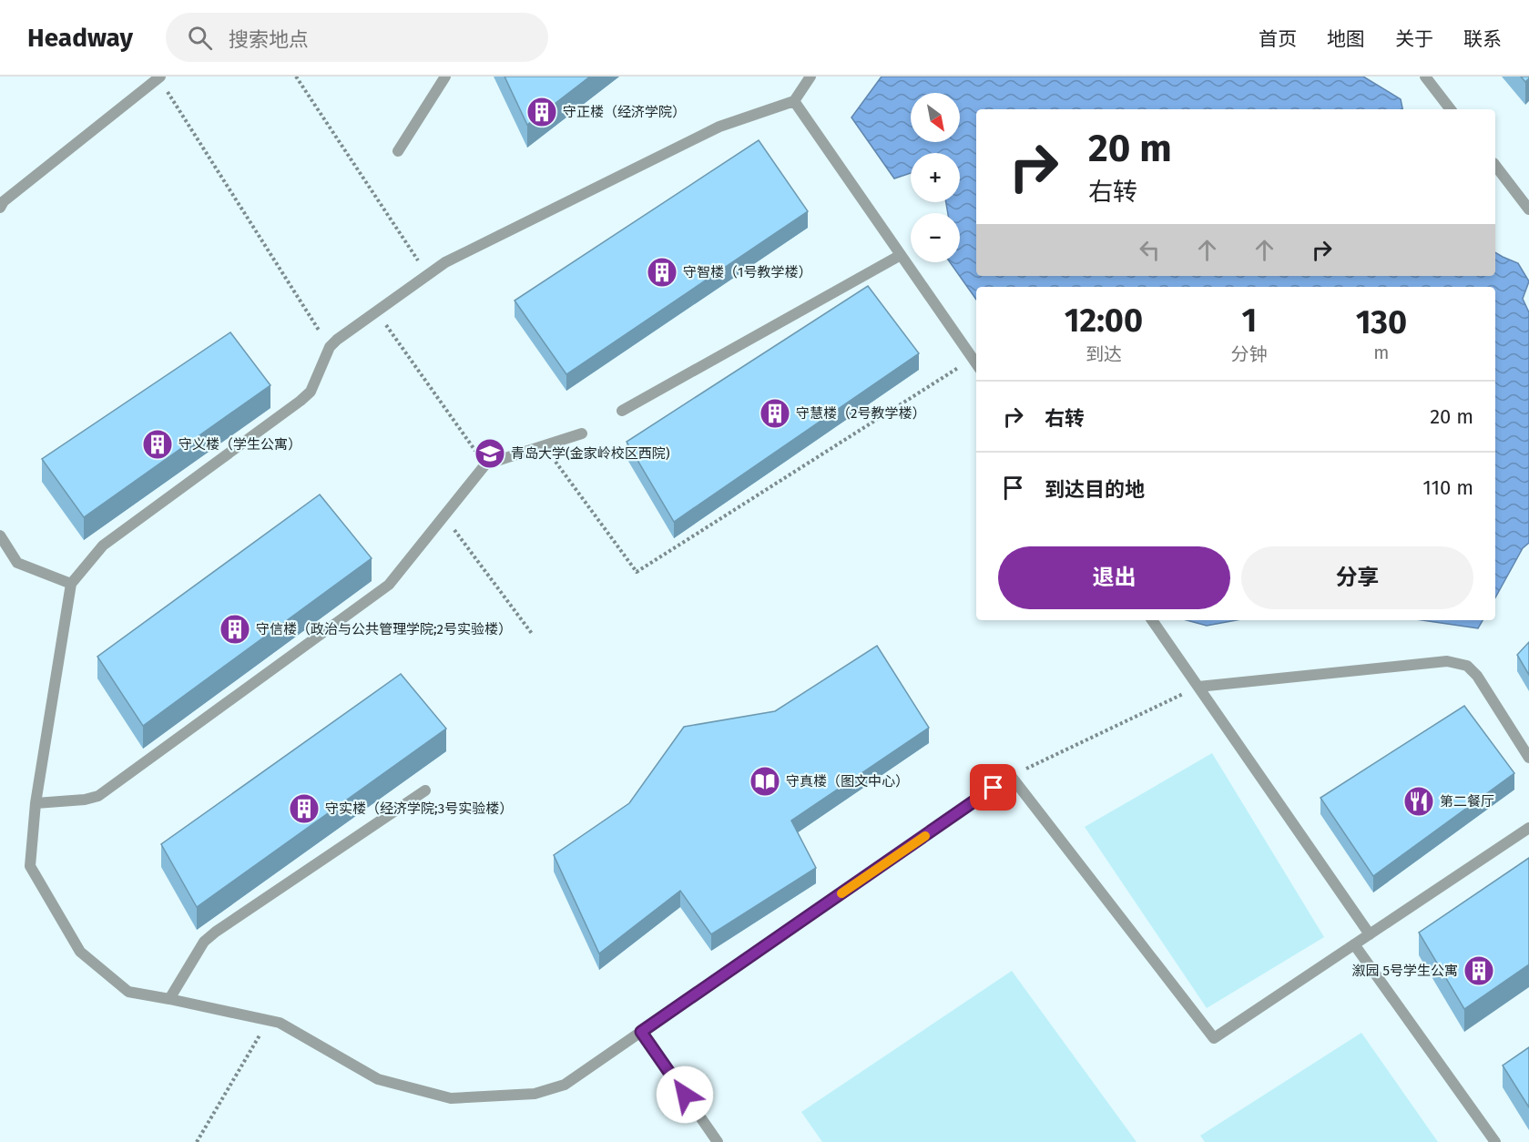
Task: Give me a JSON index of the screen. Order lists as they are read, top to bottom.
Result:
{
  "places": {
    "building": [
      "守正楼（经济学院）",
      "守智楼（1号教学楼）",
      "守慧楼（2号教学楼）",
      "守义楼（学生公寓）",
      "守信楼（政治与公共管理学院;2号实验楼）",
      "守实楼（经济学院;3号实验楼）",
      "溆园 5号学生公寓"
    ],
    "school or university": ["青岛大学(金家岭校区西院)"],
    "library": ["守真楼（图文中心）"],
    "restaurant": ["第二餐厅"]
  },
  "north": "bottom right",
  "page": {
    "header": "Headway",
    "search": "搜索地点",
    "nav": [
      "首页",
      "地图",
      "关于",
      "联系"
    ],
    "map_buttons": ["+", "−"],
    "turn": ["20 m", "右转"],
    "eta": [
      "12:00",
      "到达",
      "1",
      "分钟",
      "130",
      "m"
    ],
    "list": [
      {
        "name": "右转",
        "value": "20 m"
      },
      {
        "name": "到达目的地",
        "value": "110 m"
      }
    ],
    "buttons": ["退出", "分享"]
  }
}
